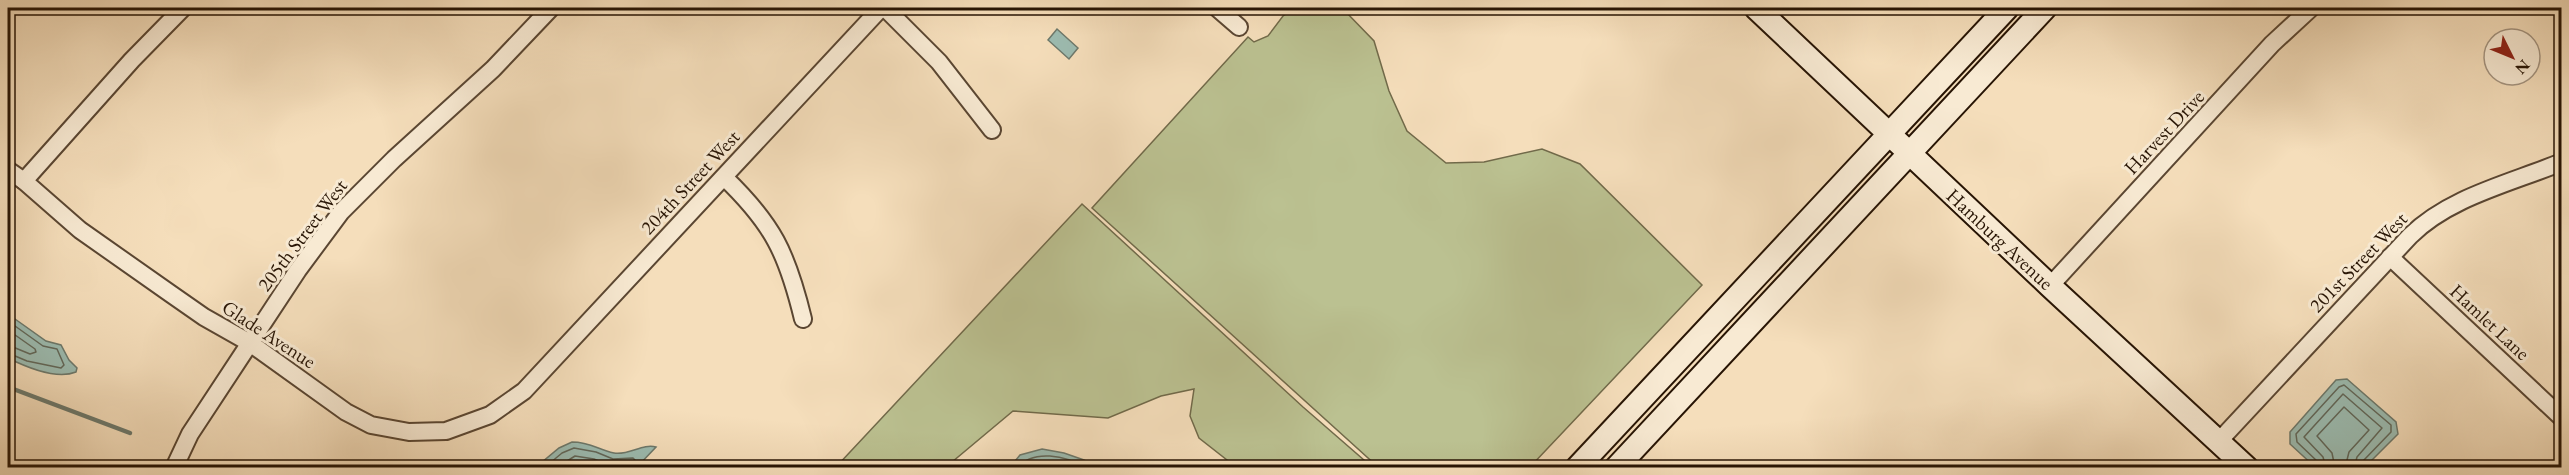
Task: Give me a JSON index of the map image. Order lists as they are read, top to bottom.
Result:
{
  "streets": {
    "main road": ["Hamburg Avenue"],
    "street": [
      "Harvest Drive",
      "204th Street West",
      "205th Street West",
      "201st Street West",
      "Hamlet Lane",
      "Glade Avenue"
    ]
  },
  "crossings": [
    ["Harvest Drive", "Hamburg Avenue"],
    ["204th Street West", "Glade Avenue"],
    ["205th Street West", "Glade Avenue"],
    ["Hamburg Avenue", "201st Street West"],
    ["201st Street West", "Hamlet Lane"]
  ],
  "north": "bottom right"
}
